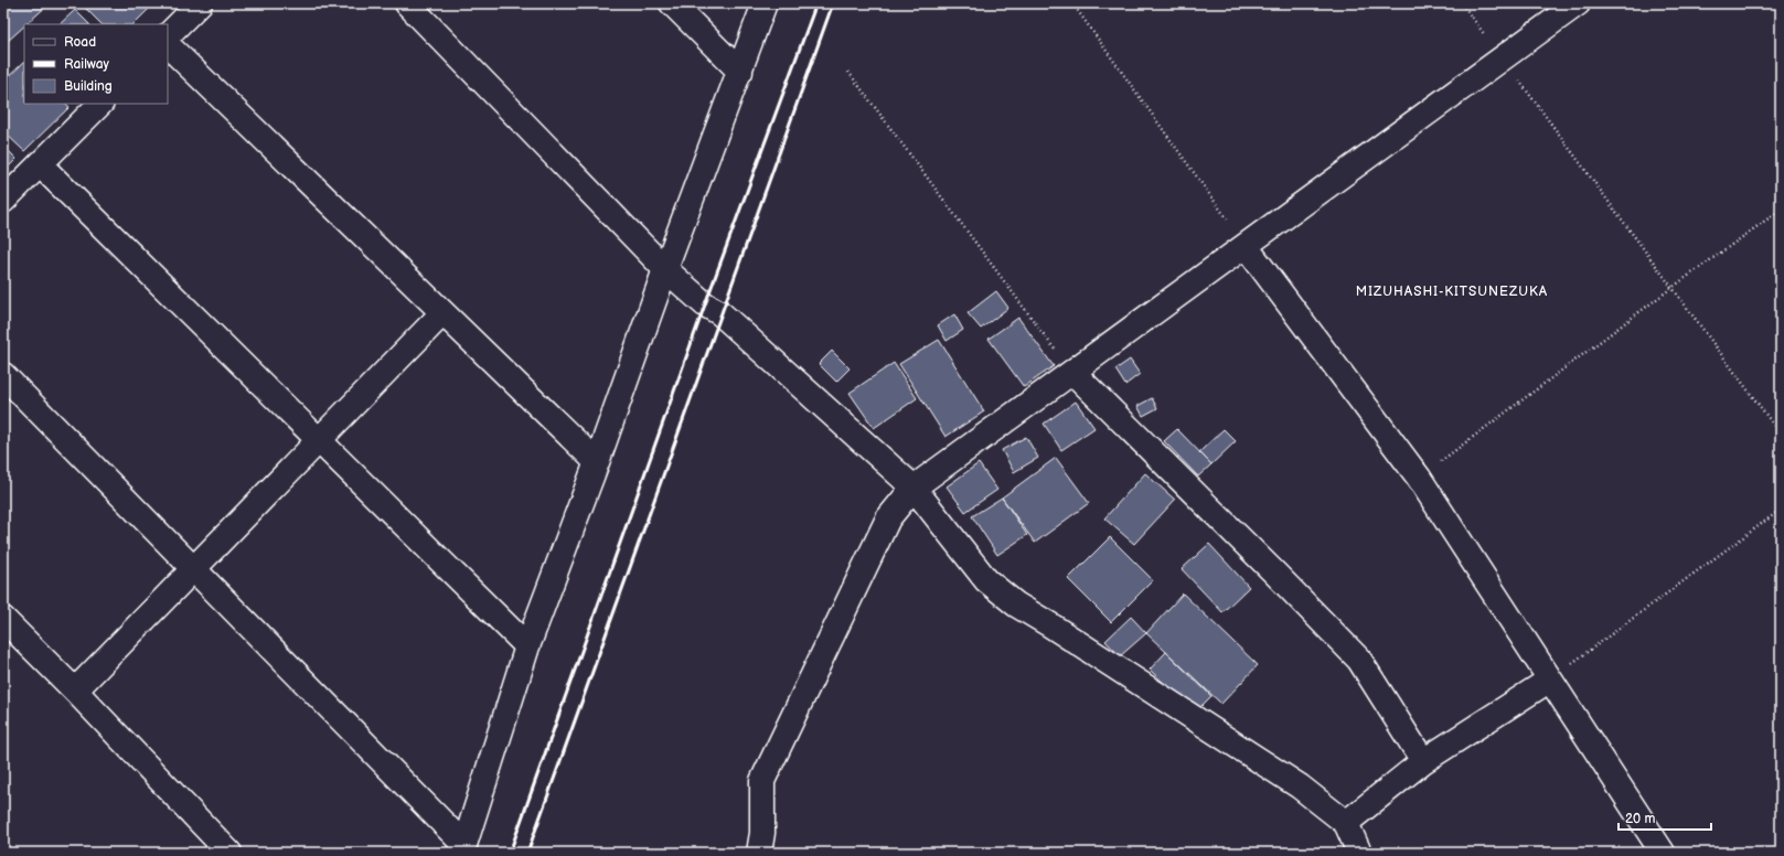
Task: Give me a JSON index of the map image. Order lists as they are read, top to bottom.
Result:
{
  "districts": ["MIZUHASHI-KITSUNEZUKA"],
  "legend": ["Road", "Railway", "Building"],
  "scale_bar": "20 m"
}
